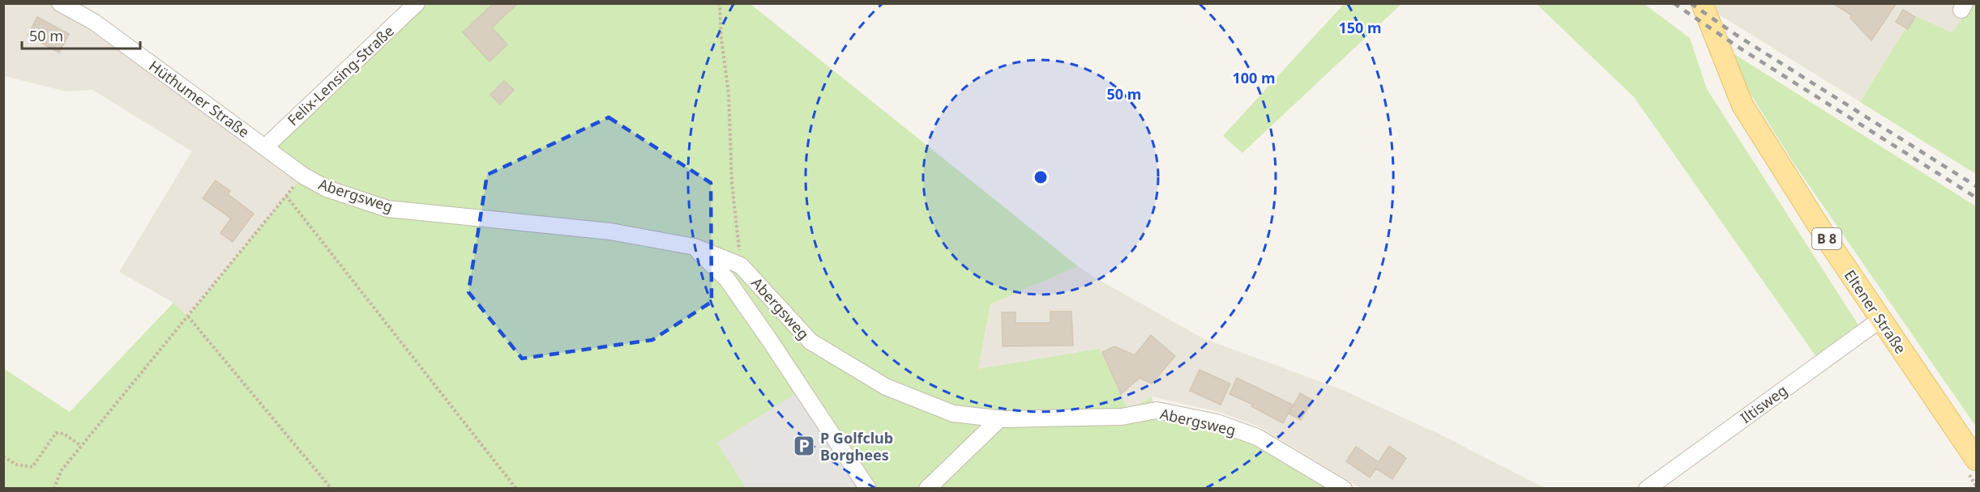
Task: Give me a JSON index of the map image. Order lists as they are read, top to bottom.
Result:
{
  "streets": {
    "main road": ["B 8", "Eltener Straße"],
    "street": [
      "Felix-Lensing-Straße",
      "Hüthumer Straße",
      "Abergsweg",
      "Iltisweg"
    ]
  },
  "crossings": [
    ["Felix-Lensing-Straße", "Hüthumer Straße"],
    ["Felix-Lensing-Straße", "Abergsweg"],
    ["Hüthumer Straße", "Abergsweg"],
    ["Eltener Straße", "Iltisweg"]
  ],
  "places": {
    "parking": ["P Golfclub Borghees"]
  },
  "scale_bar": "50 m",
  "rings": ["150 m", "100 m", "50 m"]
}
